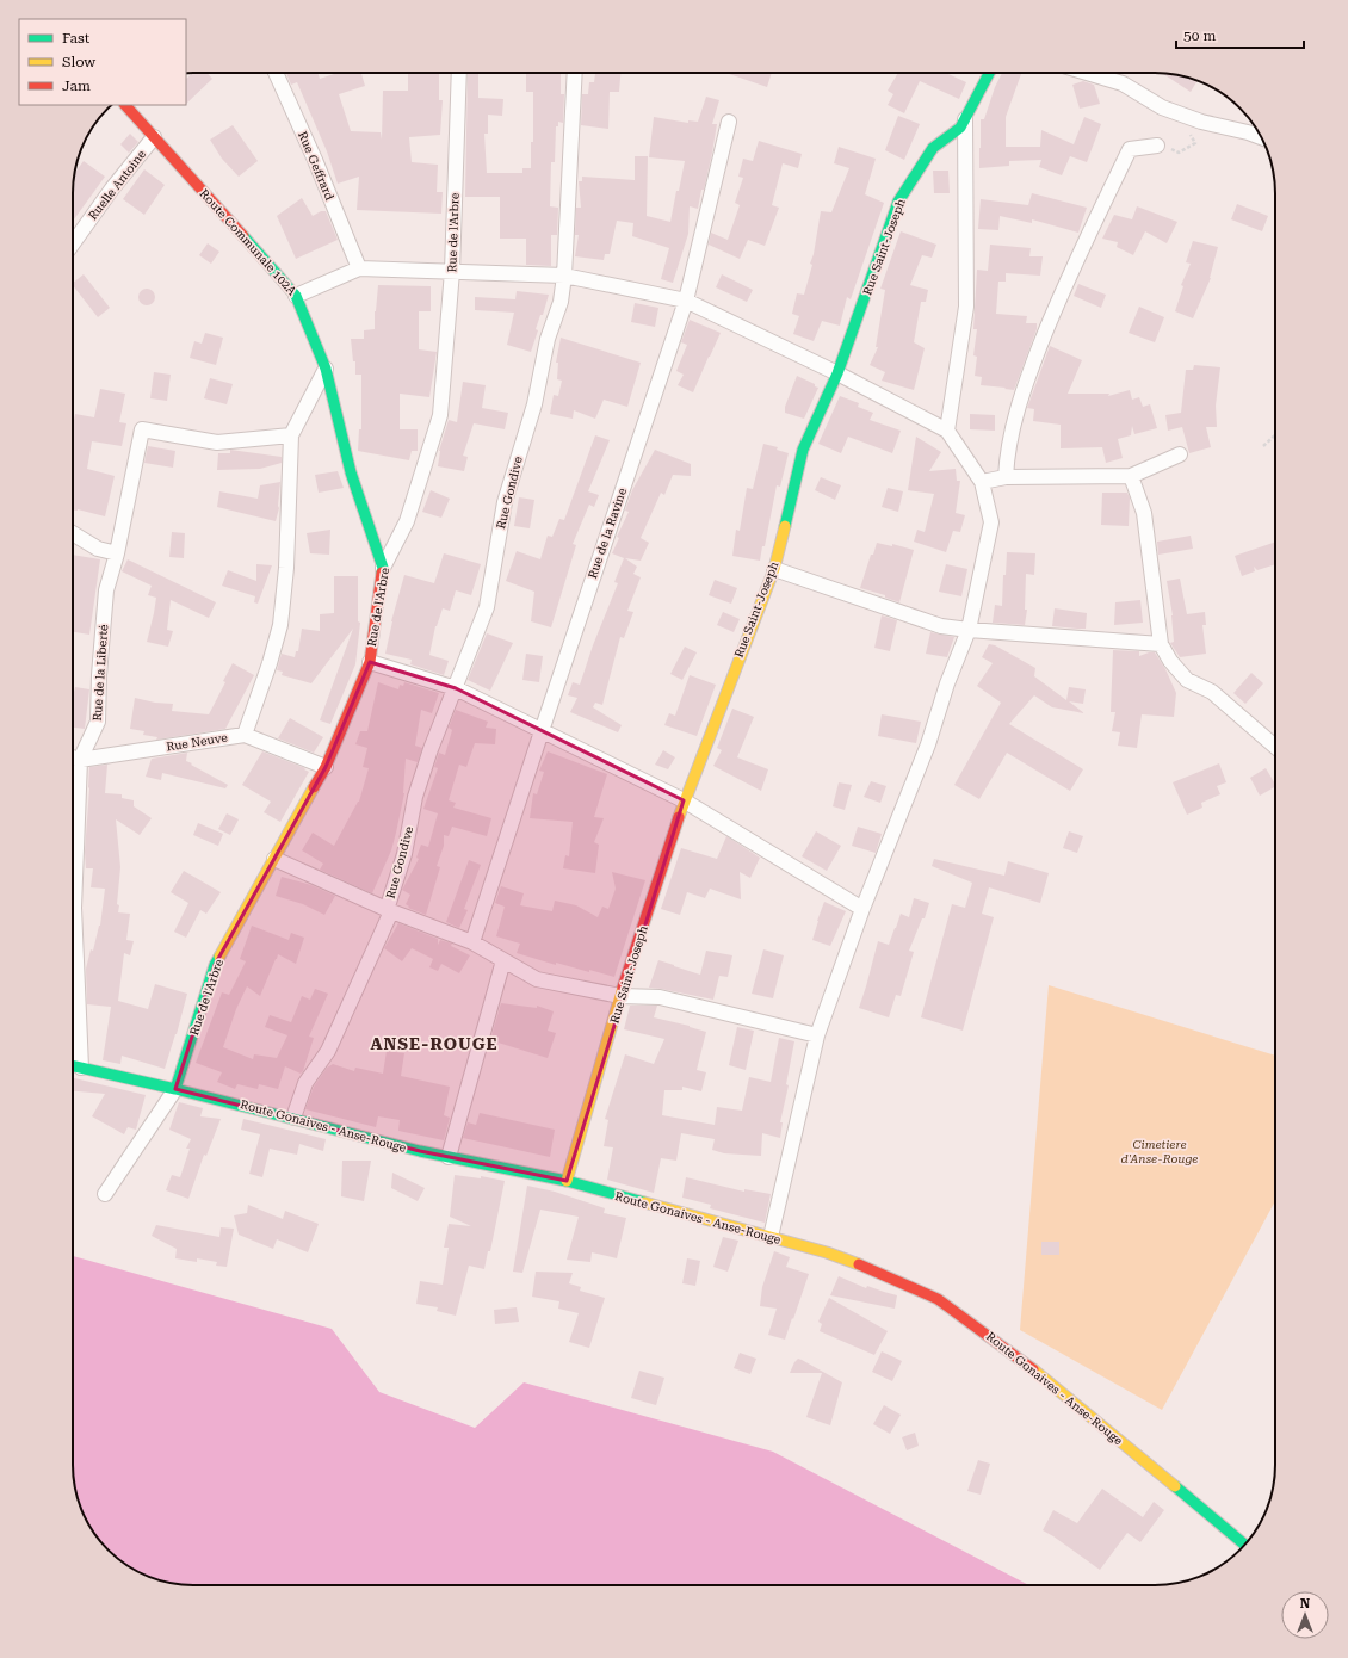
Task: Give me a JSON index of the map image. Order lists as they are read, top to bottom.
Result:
{
  "streets": {
    "street": [
      "Rue Geffrard",
      "Ruelle Antoine",
      "Rue de l'Arbre",
      "Route Communale 102A",
      "Rue Saint-Joseph",
      "Rue Gondive",
      "Rue de la Ravine",
      "Rue de la Liberté",
      "Rue Neuve",
      "Route Gonaives - Anse-Rouge"
    ]
  },
  "crossings": [
    ["Ruelle Antoine", "Route Communale 102A"],
    ["Rue de l'Arbre", "Route Communale 102A"],
    ["Rue de l'Arbre", "Rue Neuve"],
    ["Rue de l'Arbre", "Route Gonaives - Anse-Rouge"],
    ["Rue Saint-Joseph", "Route Gonaives - Anse-Rouge"],
    ["Rue Gondive", "Route Gonaives - Anse-Rouge"],
    ["Rue de la Liberté", "Rue Neuve"],
    ["Rue de la Liberté", "Route Gonaives - Anse-Rouge"]
  ],
  "districts": ["ANSE-ROUGE"],
  "parks": ["Cimetiere d'Anse-Rouge"],
  "legend": ["Fast", "Slow", "Jam"],
  "scale_bar": "50 m",
  "north": "top"
}
